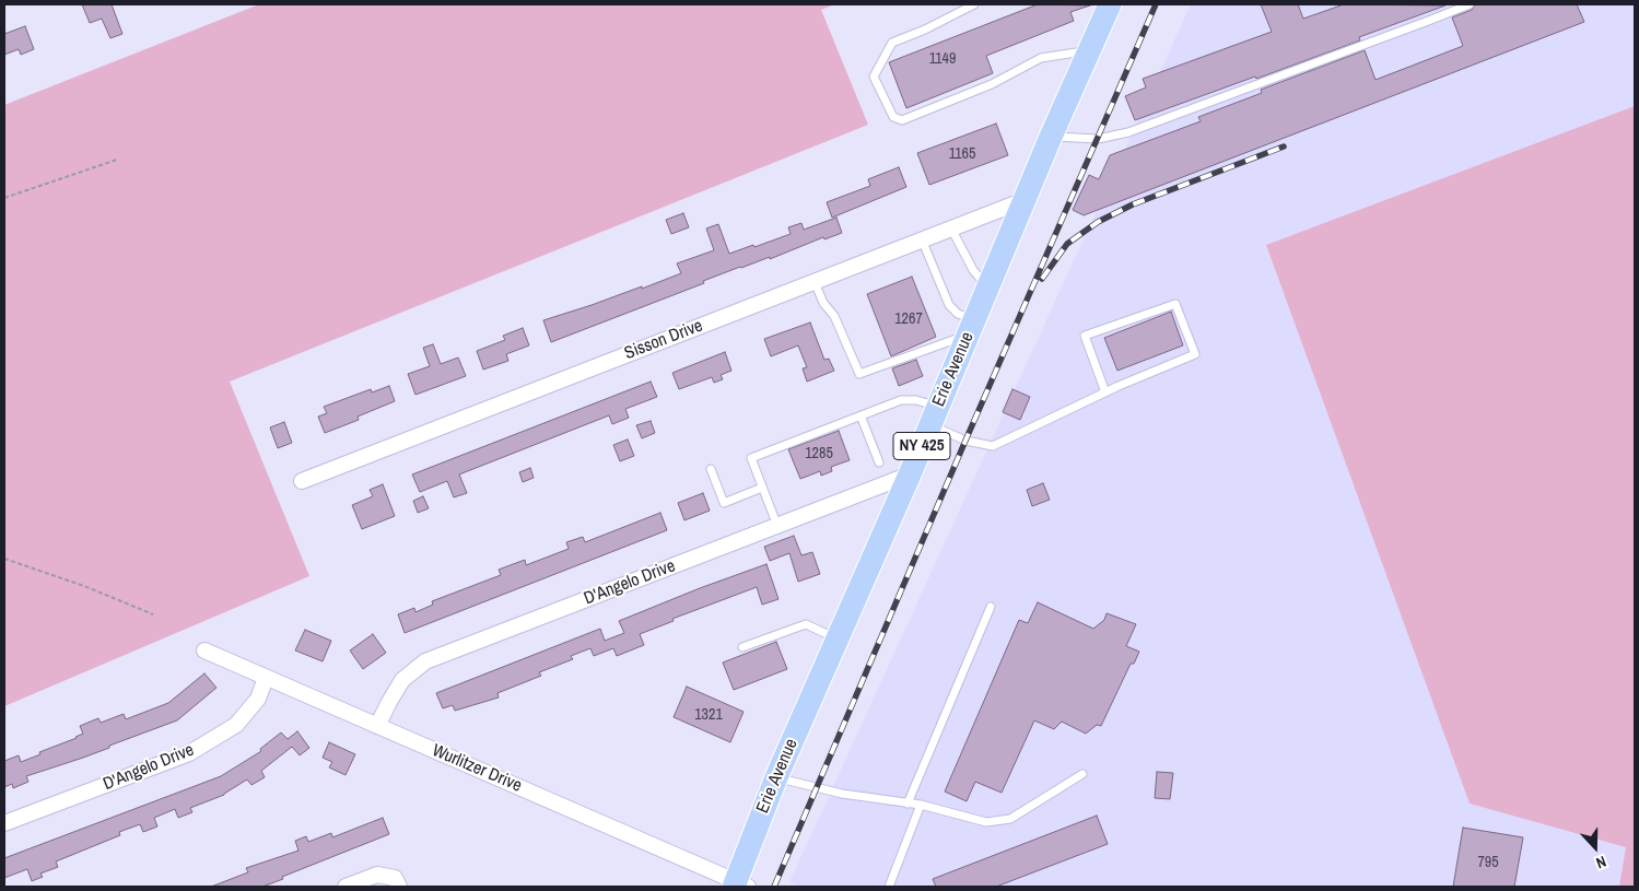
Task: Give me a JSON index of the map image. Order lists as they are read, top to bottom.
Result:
{
  "streets": {
    "main road": ["Erie Avenue", "NY 425"],
    "street": ["Sisson Drive", "D'Angelo Drive", "Wurlitzer Drive"]
  },
  "crossings": [
    ["Sisson Drive", "Erie Avenue"],
    ["Erie Avenue", "D'Angelo Drive"],
    ["Erie Avenue", "Wurlitzer Drive"],
    ["D'Angelo Drive", "Wurlitzer Drive"]
  ],
  "house_numbers": [
    "1149",
    "1165",
    "1267",
    "1285",
    "1321",
    "795"
  ],
  "north": "bottom"
}
